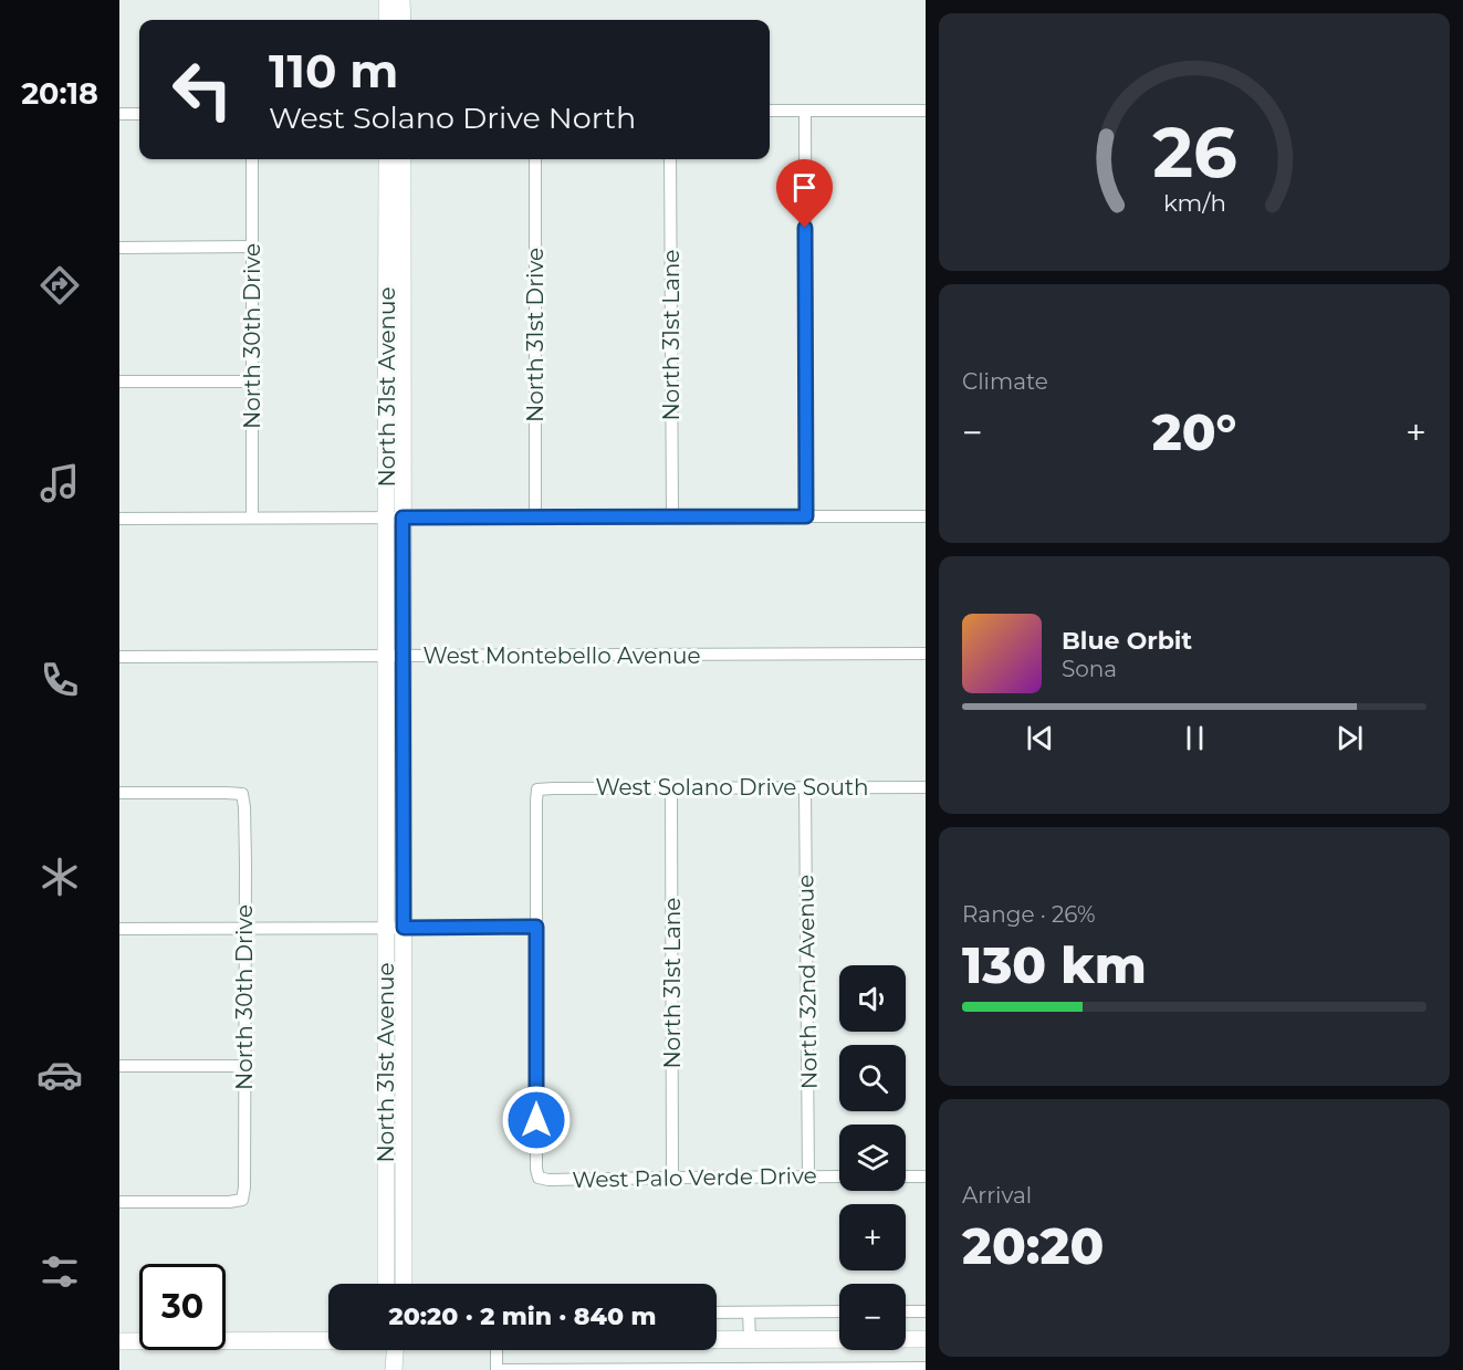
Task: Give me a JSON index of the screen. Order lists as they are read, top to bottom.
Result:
{
  "streets": {
    "street": [
      "North 31st Drive",
      "North 31st Lane",
      "North 30th Drive",
      "North 31st Avenue",
      "West Montebello Avenue",
      "West Solano Drive South",
      "North 32nd Avenue",
      "West Palo Verde Drive"
    ]
  },
  "crossings": [
    ["North 31st Lane", "West Solano Drive South"],
    ["North 31st Lane", "West Palo Verde Drive"],
    ["North 31st Avenue", "West Montebello Avenue"],
    ["West Solano Drive South", "North 32nd Avenue"],
    ["West Solano Drive South", "West Palo Verde Drive"],
    ["North 32nd Avenue", "West Palo Verde Drive"]
  ],
  "page": {
    "tabs": "20:18",
    "turn": ["110 m", "West Solano Drive North"],
    "tile": [
      "Climate",
      ["Range · 26%", "130 km"],
      ["Arrival", "20:20"]
    ],
    "heat": ["−", "20°", "+"],
    "song": ["Blue Orbit", "Sona"],
    "map_buttons": ["+", "−"],
    "limit": "30",
    "trip": "20:20 · 2 min · 840 m",
    "gauge": ["26", "km/h"]
  }
}
